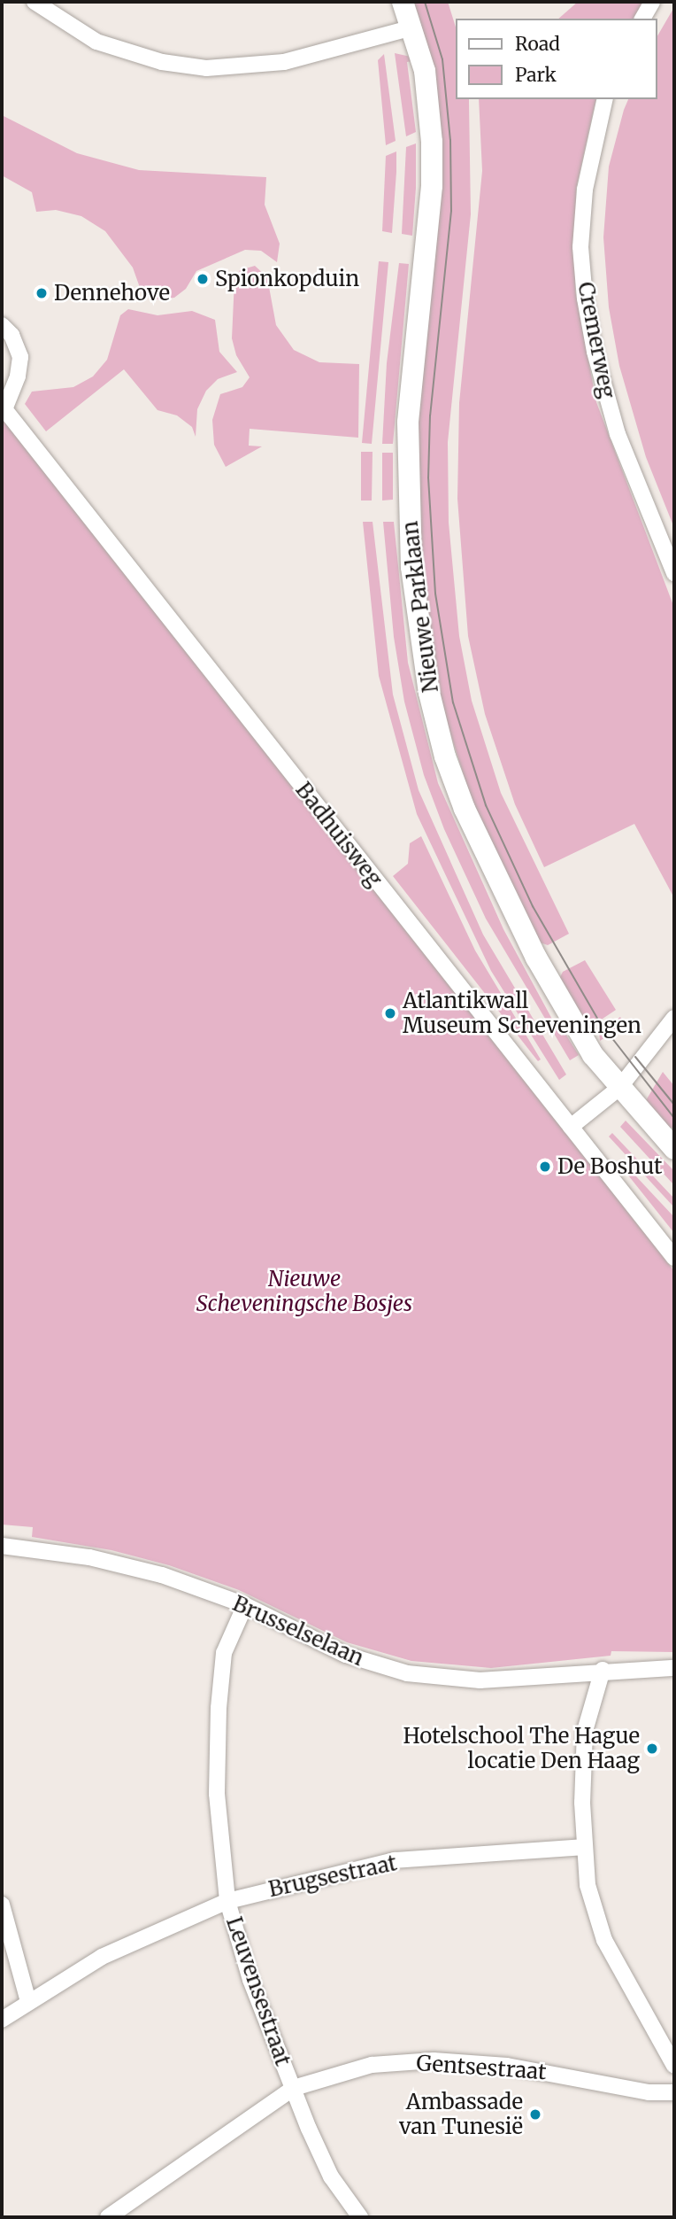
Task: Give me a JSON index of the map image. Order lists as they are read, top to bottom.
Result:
{
  "streets": {
    "main road": ["Nieuwe Parklaan"],
    "street": [
      "Cremerweg",
      "Badhuisweg",
      "Brusselselaan",
      "Brugsestraat",
      "Leuvensestraat",
      "Gentsestraat"
    ]
  },
  "crossings": [
    ["Brusselselaan", "Leuvensestraat"],
    ["Brugsestraat", "Leuvensestraat"],
    ["Leuvensestraat", "Gentsestraat"]
  ],
  "parks": ["Nieuwe Scheveningsche Bosjes"],
  "places": [
    "Spionkopduin",
    "Dennehove",
    "Atlantikwall Museum Scheveningen",
    "De Boshut",
    "Hotelschool The Hague locatie Den Haag",
    "Ambassade van Tunesië"
  ],
  "legend": ["Road", "Park"]
}
